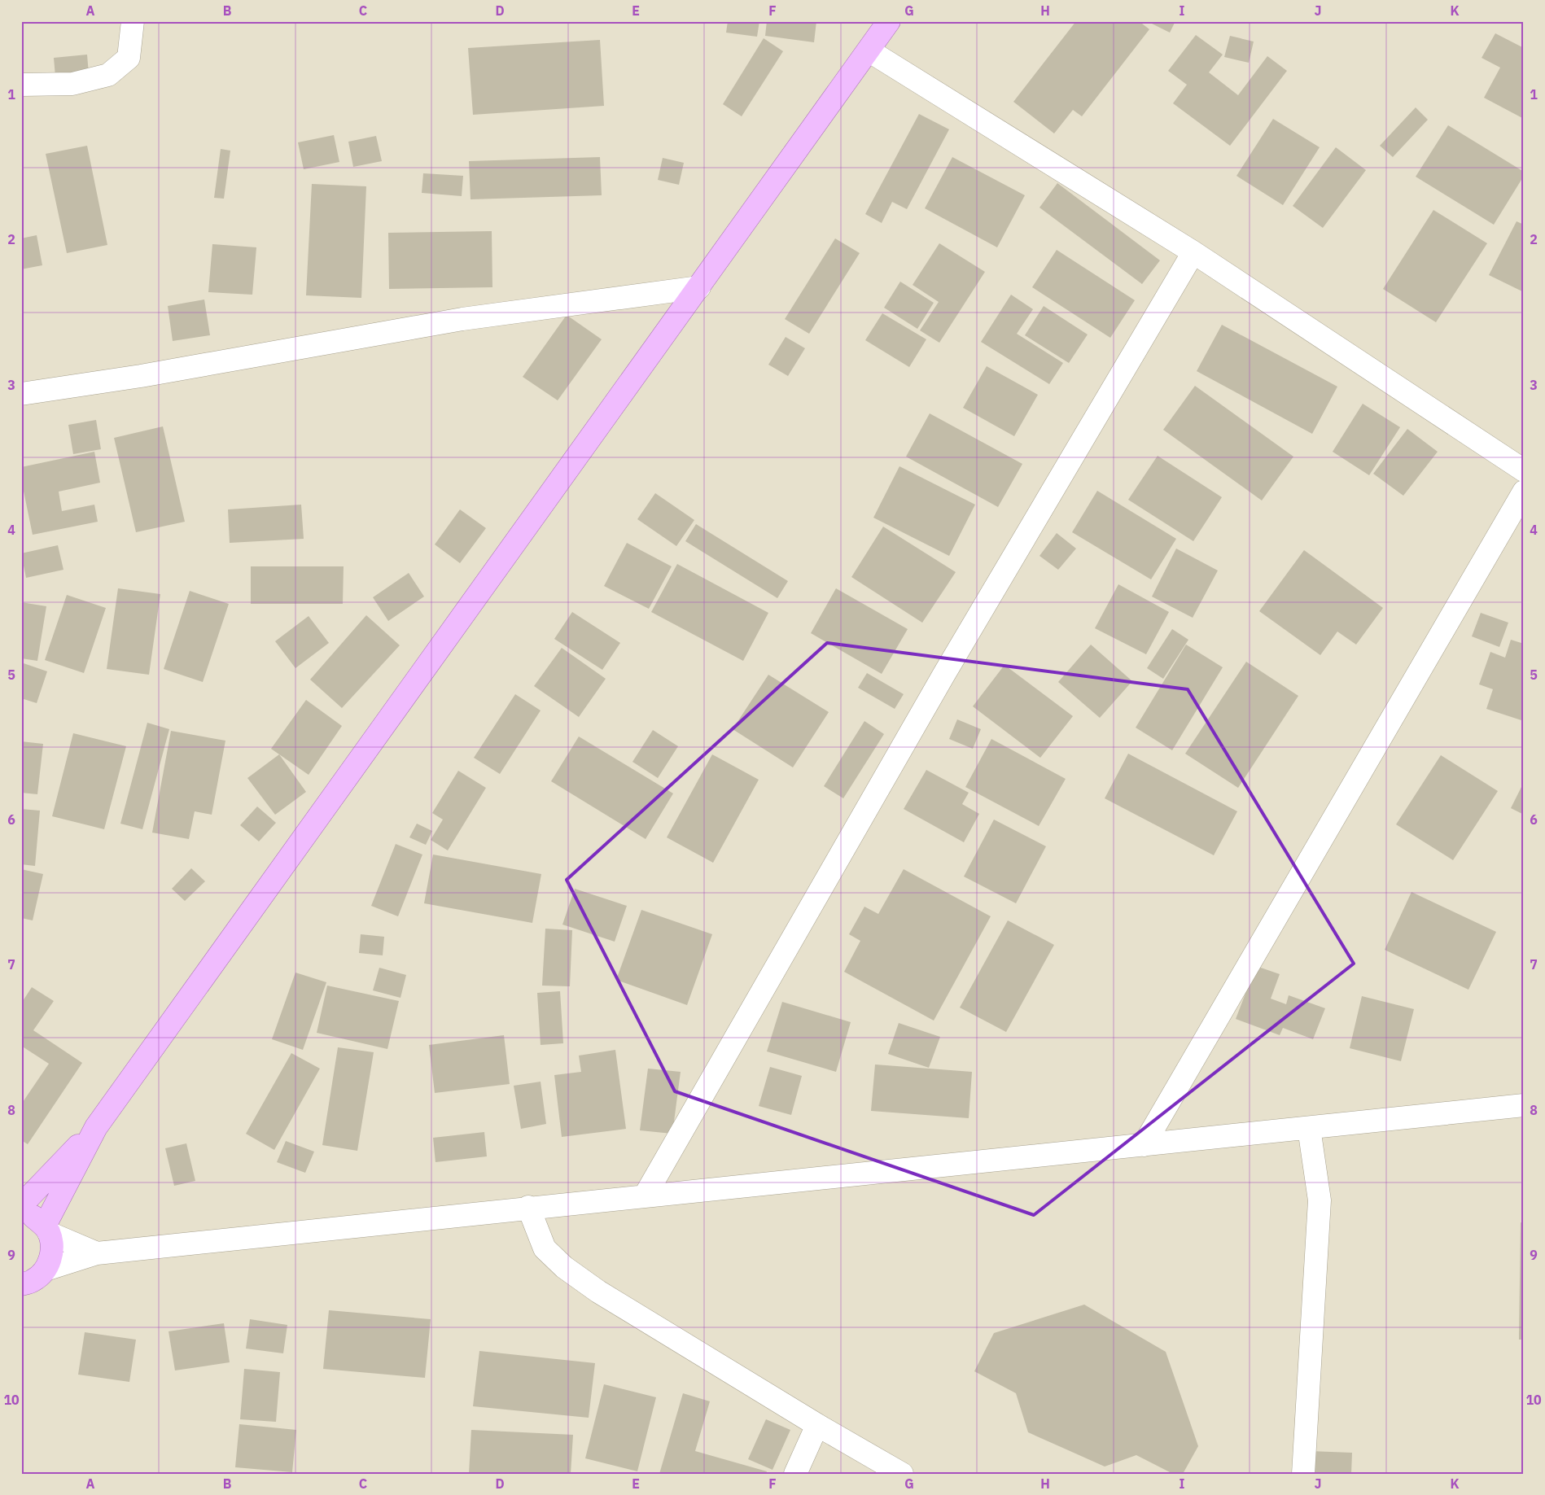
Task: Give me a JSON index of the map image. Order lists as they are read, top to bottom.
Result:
{
  "grid": {
    "columns": [
      "A",
      "B",
      "C",
      "D",
      "E",
      "F",
      "G",
      "H",
      "I",
      "J",
      "K"
    ],
    "rows": [
      "1",
      "2",
      "3",
      "4",
      "5",
      "6",
      "7",
      "8",
      "9",
      "10"
    ]
  }
}
